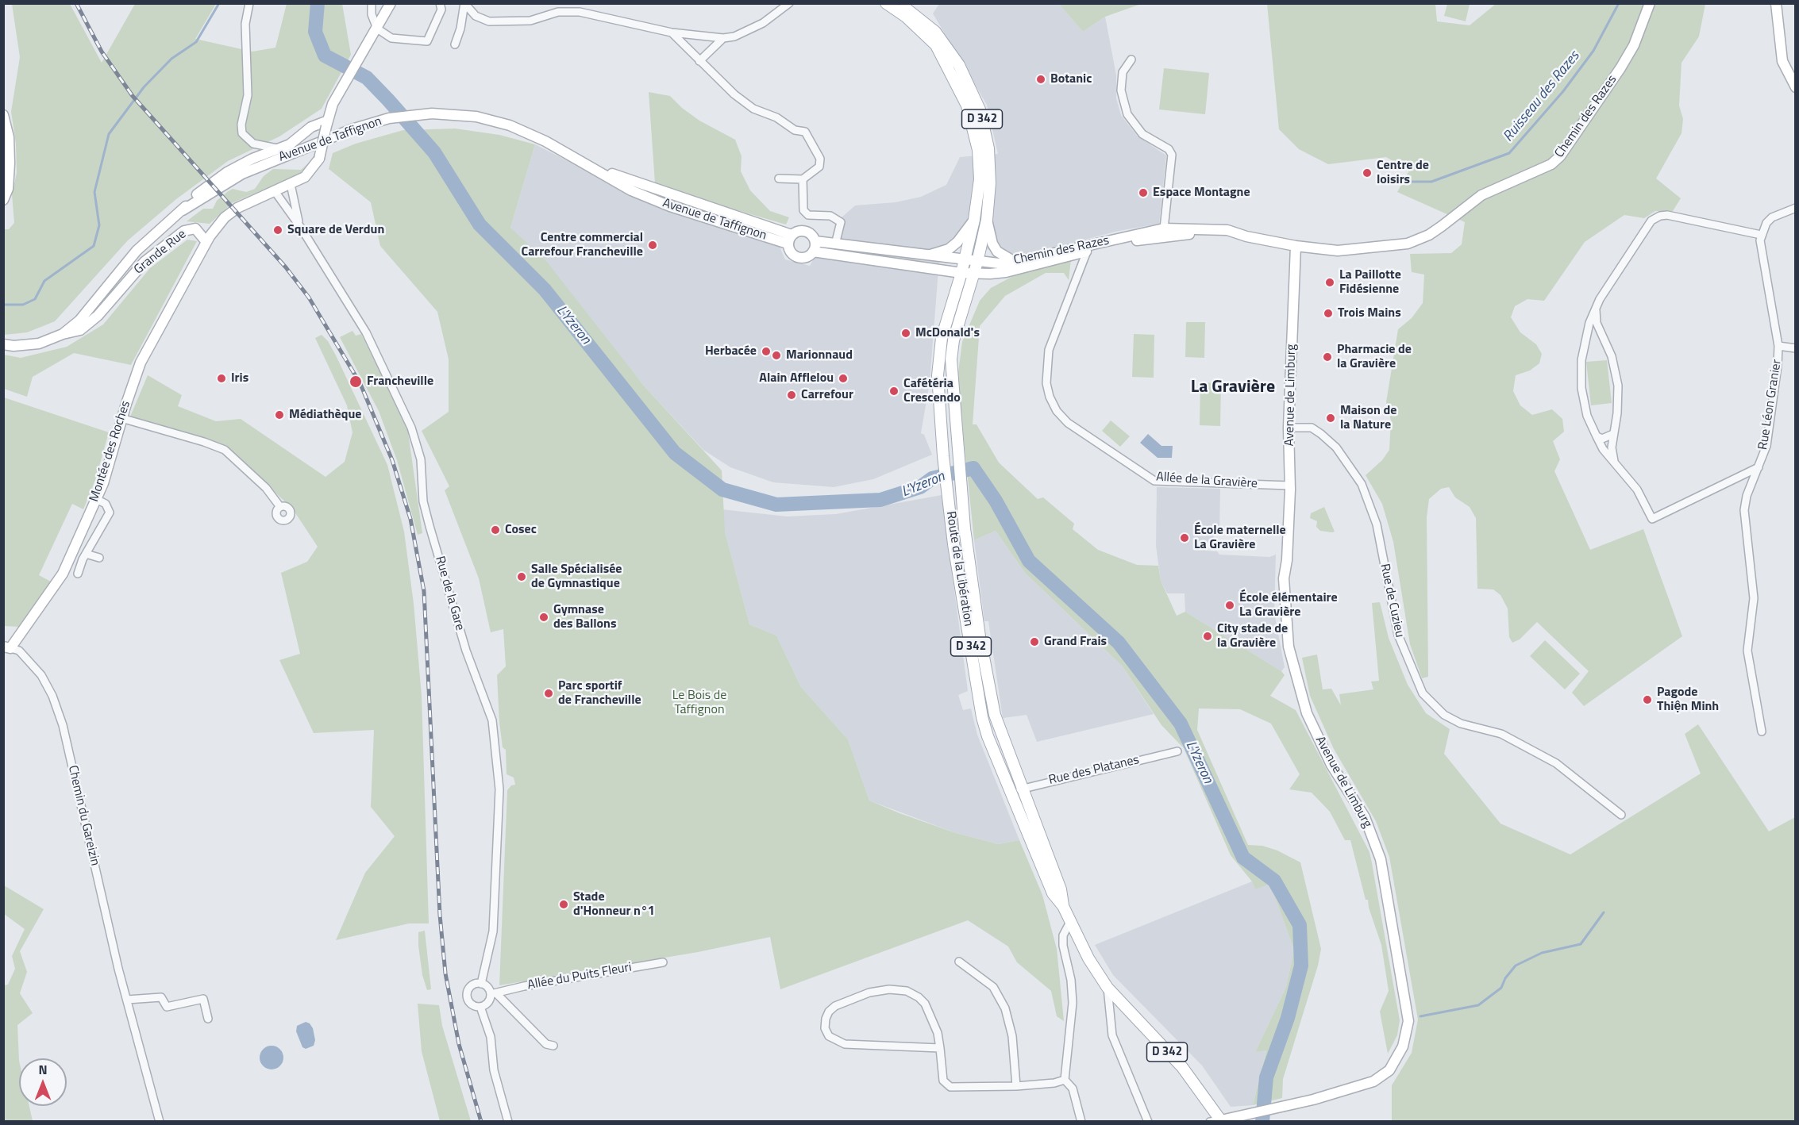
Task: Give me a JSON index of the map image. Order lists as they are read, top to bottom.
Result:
{
  "streets": {
    "main road": ["D 342", "Route de la Libération"],
    "street": [
      "Chemin des Razes",
      "Avenue de Taffignon",
      "Grande Rue",
      "Avenue de Limburg",
      "Rue Léon Granier",
      "Montée des Roches",
      "Allée de la Gravière",
      "Rue de la Gare",
      "Rue de Cuzieu",
      "Rue des Platanes",
      "Chemin du Gareizin",
      "Allée du Puits Fleuri"
    ]
  },
  "crossings": [
    ["Chemin des Razes", "D 342"],
    ["Chemin des Razes", "Avenue de Taffignon"],
    ["Chemin des Razes", "Avenue de Limburg"],
    ["Chemin des Razes", "Allée de la Gravière"],
    ["Chemin des Razes", "Route de la Libération"],
    ["D 342", "Avenue de Taffignon"],
    ["D 342", "Route de la Libération"],
    ["Avenue de Taffignon", "Grande Rue"],
    ["Avenue de Taffignon", "Route de la Libération"],
    ["Grande Rue", "Montée des Roches"],
    ["Grande Rue", "Rue de la Gare"],
    ["Avenue de Limburg", "Allée de la Gravière"],
    ["Avenue de Limburg", "Route de la Libération"],
    ["Avenue de Limburg", "Rue de Cuzieu"],
    ["Montée des Roches", "Chemin du Gareizin"],
    ["Route de la Libération", "Rue des Platanes"],
    ["Rue de la Gare", "Allée du Puits Fleuri"]
  ],
  "districts": ["La Gravière"],
  "water": ["Ruisseau des Razes", "L'Yzeron"],
  "parks": ["Le Bois de Taffignon"],
  "places": [
    "Botanic",
    "Centre de loisirs",
    "Espace Montagne",
    "Square de Verdun",
    "Centre commercial Carrefour Francheville",
    "La Paillotte Fidésienne",
    "Trois Mains",
    "McDonald's",
    "Herbacée",
    "Marionnaud",
    "Pharmacie de la Gravière",
    "Iris",
    "Alain Afflelou",
    "Francheville",
    "Cafétéria Crescendo",
    "Carrefour",
    "Médiathèque",
    "Maison de la Nature",
    "Cosec",
    "École maternelle La Gravière",
    "Salle Spécialisée de Gymnastique",
    "École élémentaire La Gravière",
    "Gymnase des Ballons",
    "City stade de la Gravière",
    "Grand Frais",
    "Parc sportif de Francheville",
    "Pagode Thiện Minh",
    "Stade d'Honneur n°1"
  ],
  "north": "top"
}
